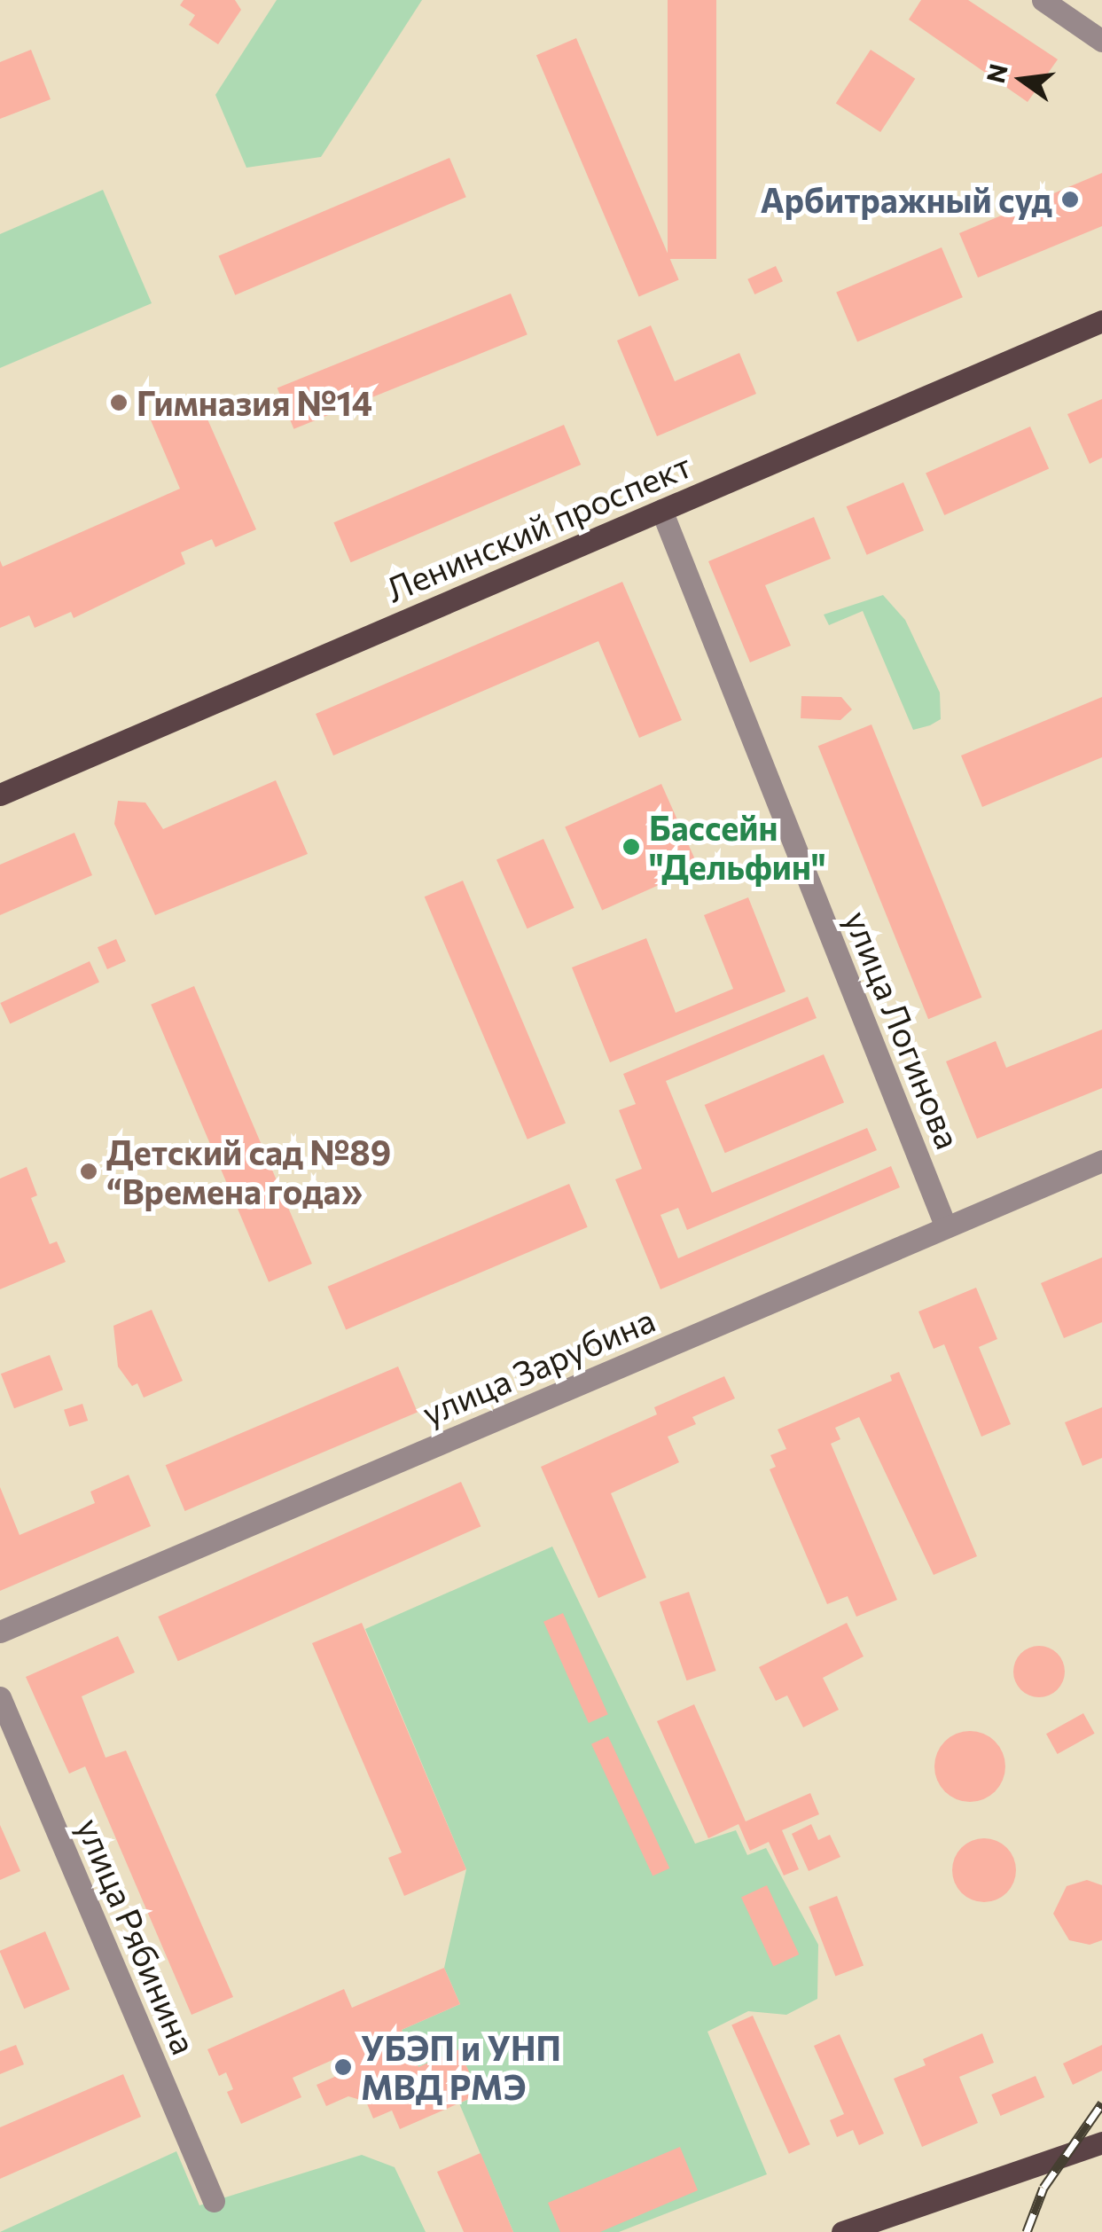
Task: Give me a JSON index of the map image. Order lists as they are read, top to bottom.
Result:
{
  "streets": {
    "main road": ["Ленинский проспект"],
    "street": ["улица Логинова", "улица Зарубина", "улица Рябинина"]
  },
  "crossings": [
    ["Ленинский проспект", "улица Логинова"],
    ["улица Логинова", "улица Зарубина"]
  ],
  "places": [
    "Арбитражный суд",
    "Гимназия №14",
    "Бассейн \"Дельфин\"",
    "Детский сад №89 “Времена года»",
    "УБЭП и УНП МВД РМЭ"
  ],
  "north": "left"
}
